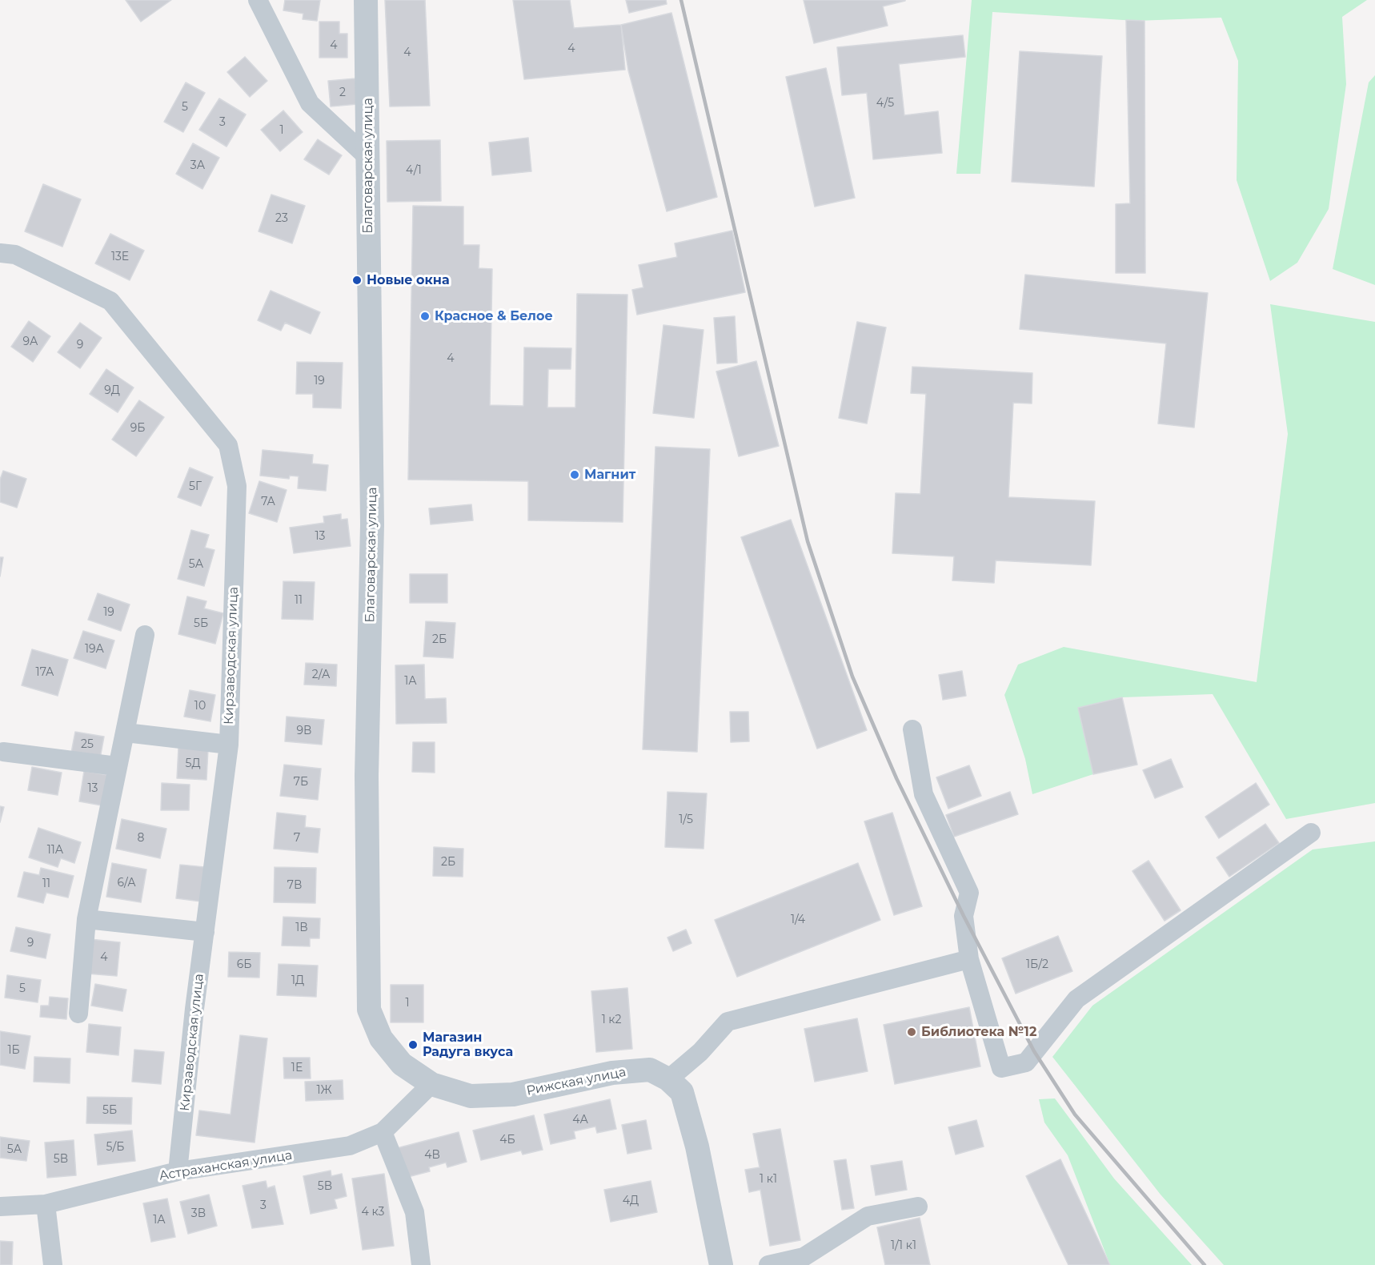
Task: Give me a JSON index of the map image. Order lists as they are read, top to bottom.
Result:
{
  "streets": {
    "street": [
      "Благоварская улица",
      "Кирзаводская улица",
      "Рижская улица",
      "Астраханская улица"
    ]
  },
  "crossings": [
    ["Благоварская улица", "Рижская улица"],
    ["Благоварская улица", "Астраханская улица"],
    ["Кирзаводская улица", "Астраханская улица"],
    ["Рижская улица", "Астраханская улица"]
  ],
  "places": [
    "Новые окна",
    "Красное & Белое",
    "Магнит",
    "Библиотека №12",
    "Магазин Радуга вкуса"
  ],
  "house_numbers": [
    "4",
    "4",
    "4",
    "2",
    "4/5",
    "5",
    "3",
    "1",
    "3А",
    "4/1",
    "23",
    "13Е",
    "9А",
    "9",
    "4",
    "19",
    "9Д",
    "9Б",
    "5Г",
    "7А",
    "13",
    "5А",
    "11",
    "19",
    "5Б",
    "2Б",
    "19А",
    "17А",
    "2/А",
    "1А",
    "10",
    "9В",
    "25",
    "5Д",
    "7Б",
    "13",
    "1/5",
    "8",
    "7",
    "11А",
    "2Б",
    "6/А",
    "11",
    "7В",
    "1/4",
    "1В",
    "9",
    "4",
    "6Б",
    "1Б/2",
    "1Д",
    "5",
    "1",
    "1 к2",
    "1Б",
    "1Е",
    "1Ж",
    "5Б",
    "4А",
    "4Б",
    "5/Б",
    "5А",
    "4В",
    "5В",
    "1 к1",
    "5В",
    "4Д",
    "3",
    "4 к3",
    "3В",
    "1А",
    "1/1 к1"
  ]
}
